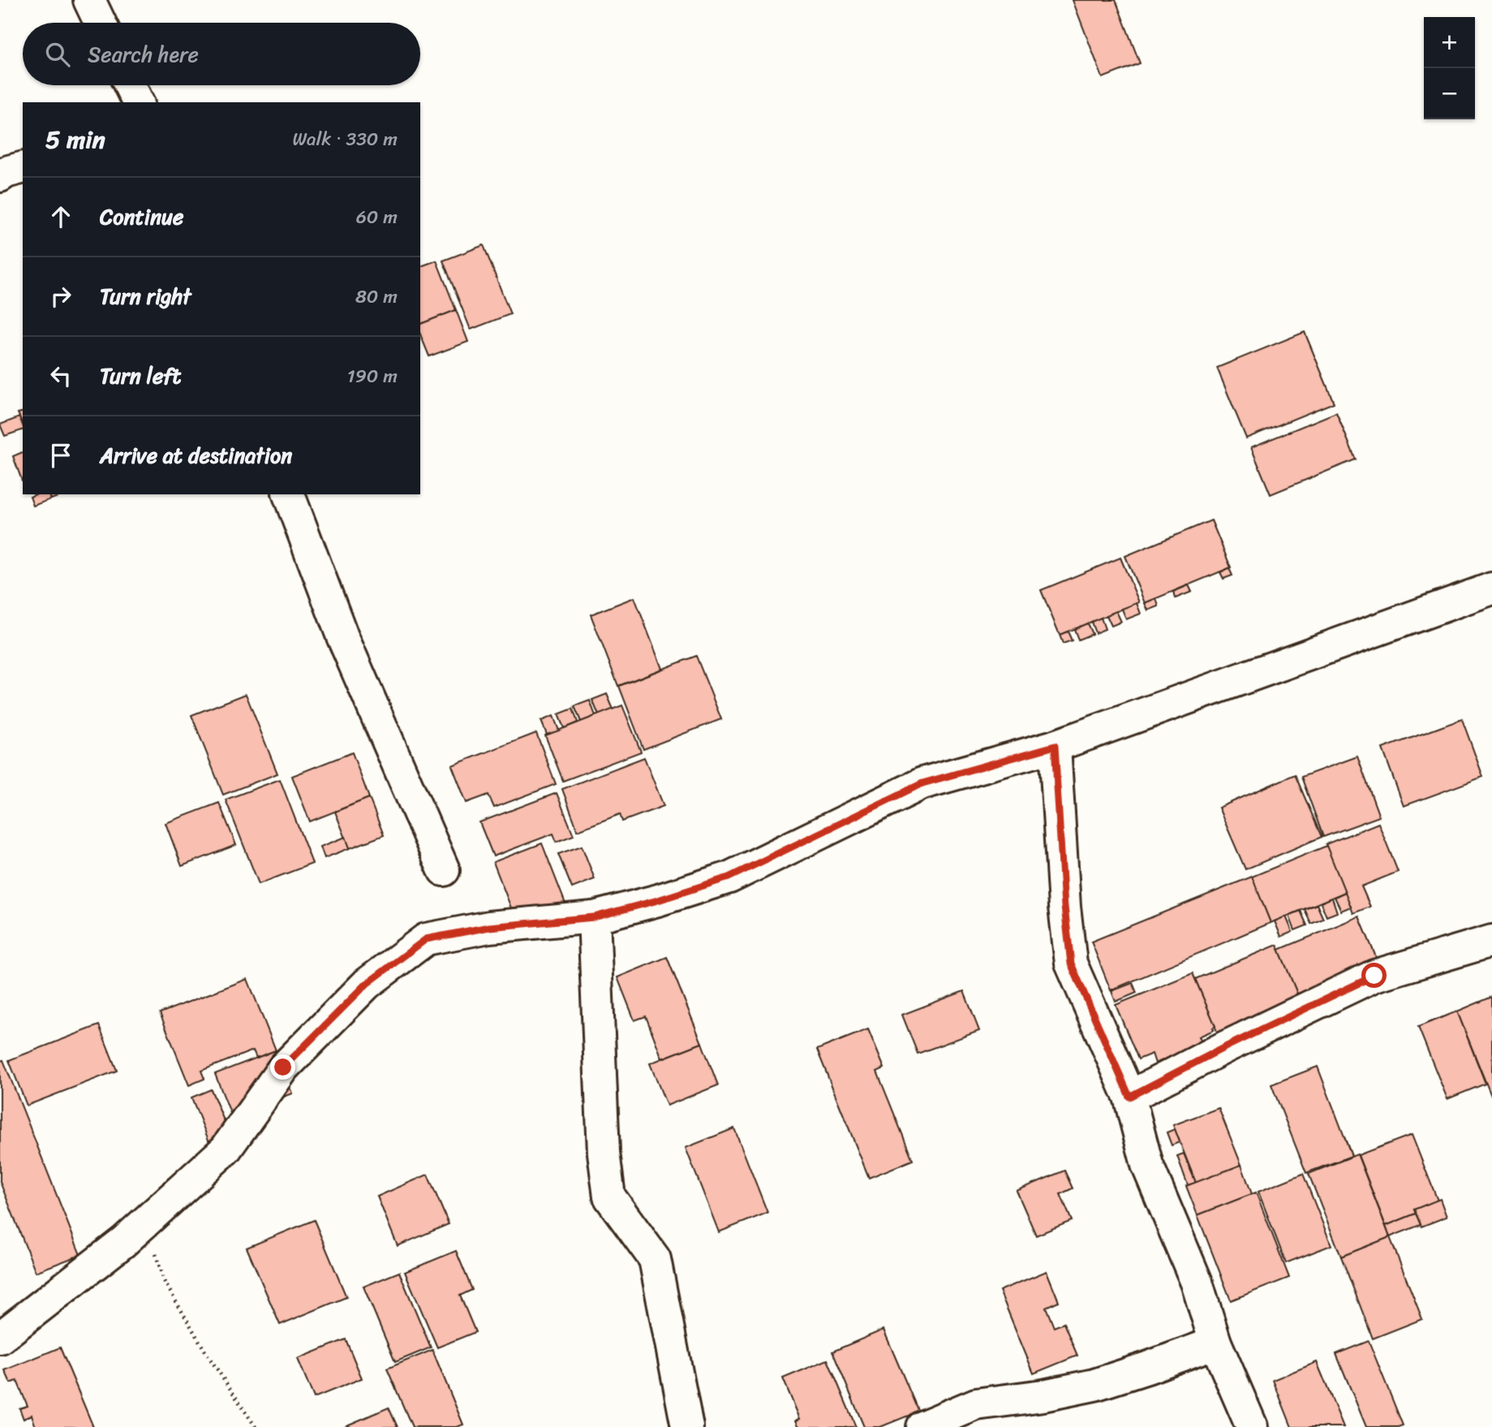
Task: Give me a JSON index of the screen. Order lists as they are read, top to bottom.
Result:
{
  "page": {
    "map_buttons": ["+", "−"],
    "search": "Search here",
    "heading": ["5 min", "Walk · 330 m"],
    "list": [
      ["Continue", "60 m"],
      ["Turn right", "80 m"],
      ["Turn left", "190 m"],
      "Arrive at destination"
    ]
  }
}
